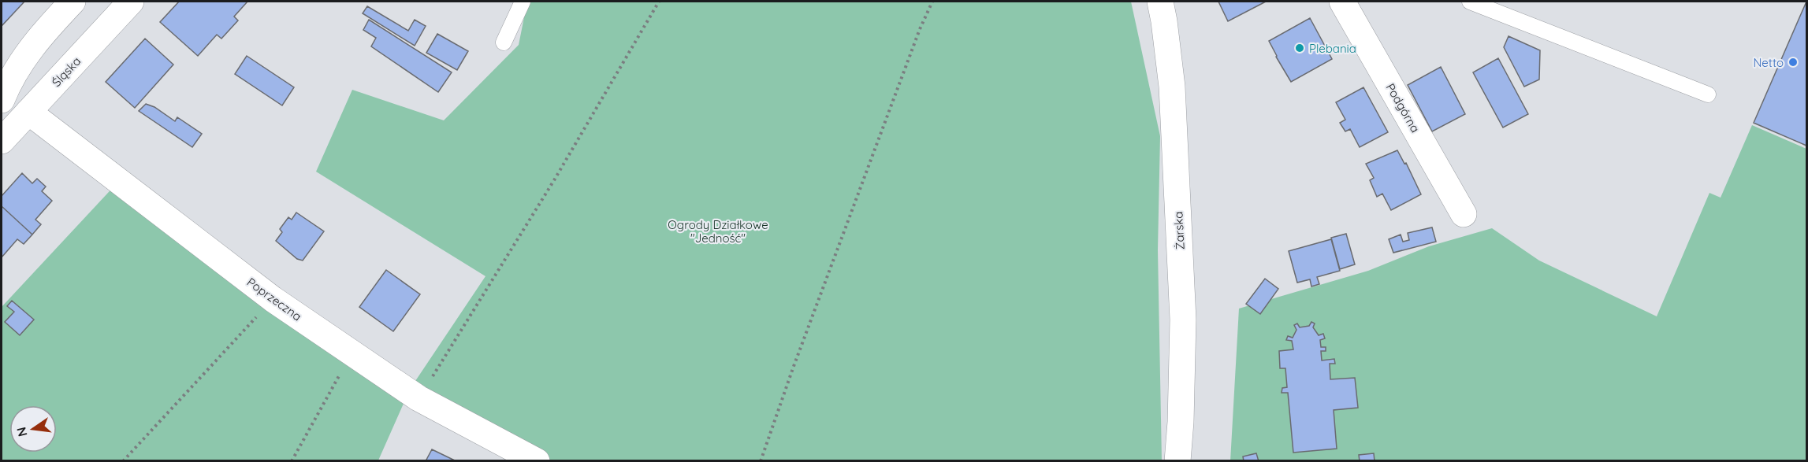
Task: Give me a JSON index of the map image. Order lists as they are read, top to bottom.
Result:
{
  "streets": {
    "street": [
      "Śląska",
      "Podgórna",
      "Żarska",
      "Poprzeczna"
    ]
  },
  "crossings": [
    ["Śląska", "Poprzeczna"]
  ],
  "parks": ["Ogrody Działkowe \"Jedność\""],
  "places": ["Plebania", "Netto"],
  "north": "left"
}
